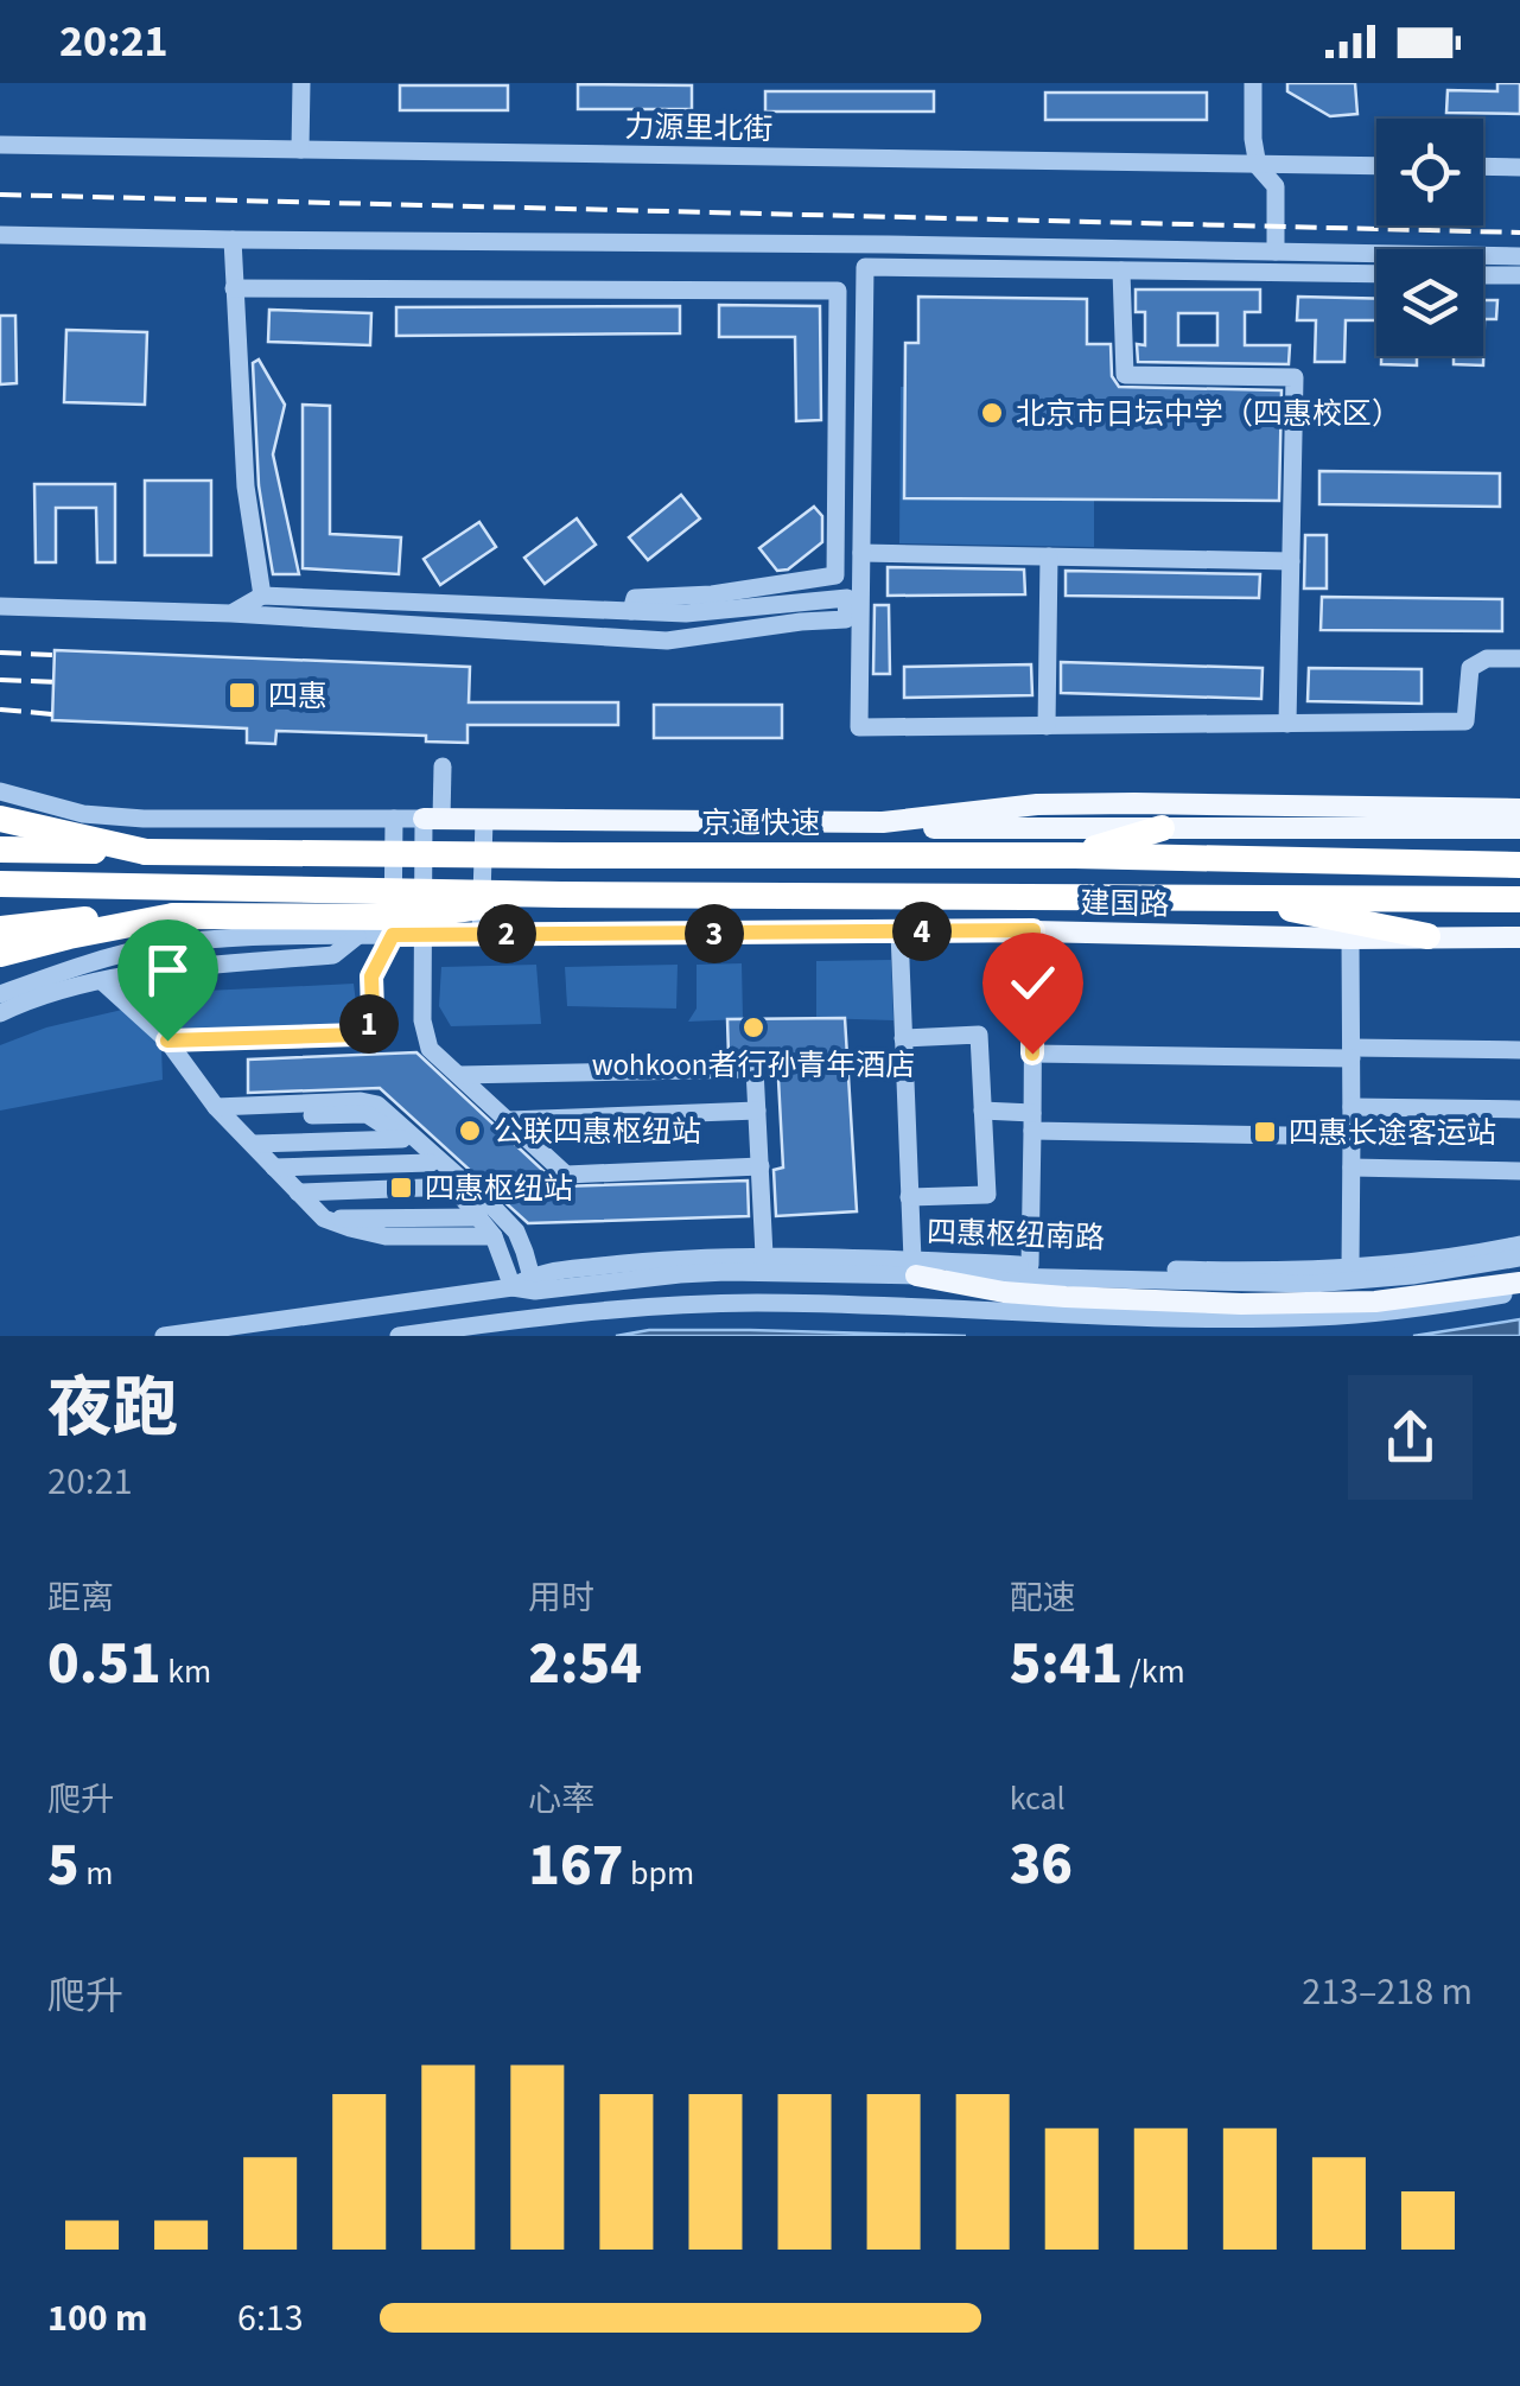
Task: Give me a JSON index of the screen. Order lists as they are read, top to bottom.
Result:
{
  "streets": {
    "highway": ["京通快速"],
    "main road": ["建国路"],
    "street": ["力源里北街", "四惠枢纽南路"]
  },
  "places": {
    "other": ["北京市日坛中学（四惠校区）", "wohkoon者行孙青年酒店", "公联四惠枢纽站"],
    "transit": ["四惠", "四惠长途客运站", "四惠枢纽站"]
  },
  "page": {
    "status": "20:21",
    "pins": [
      "4",
      "2",
      "3",
      "1"
    ],
    "heading": ["夜跑", "20:21"],
    "stats": [
      ["距离", "0.51 km"],
      ["用时", "2:54"],
      ["配速", "5:41 /km"],
      ["爬升", "5 m"],
      ["心率", "167 bpm"],
      ["kcal", "36"]
    ],
    "chart": ["爬升", "213–218 m"],
    "list": [
      {
        "name": "100 m",
        "note": "6:13"
      }
    ]
  }
}
